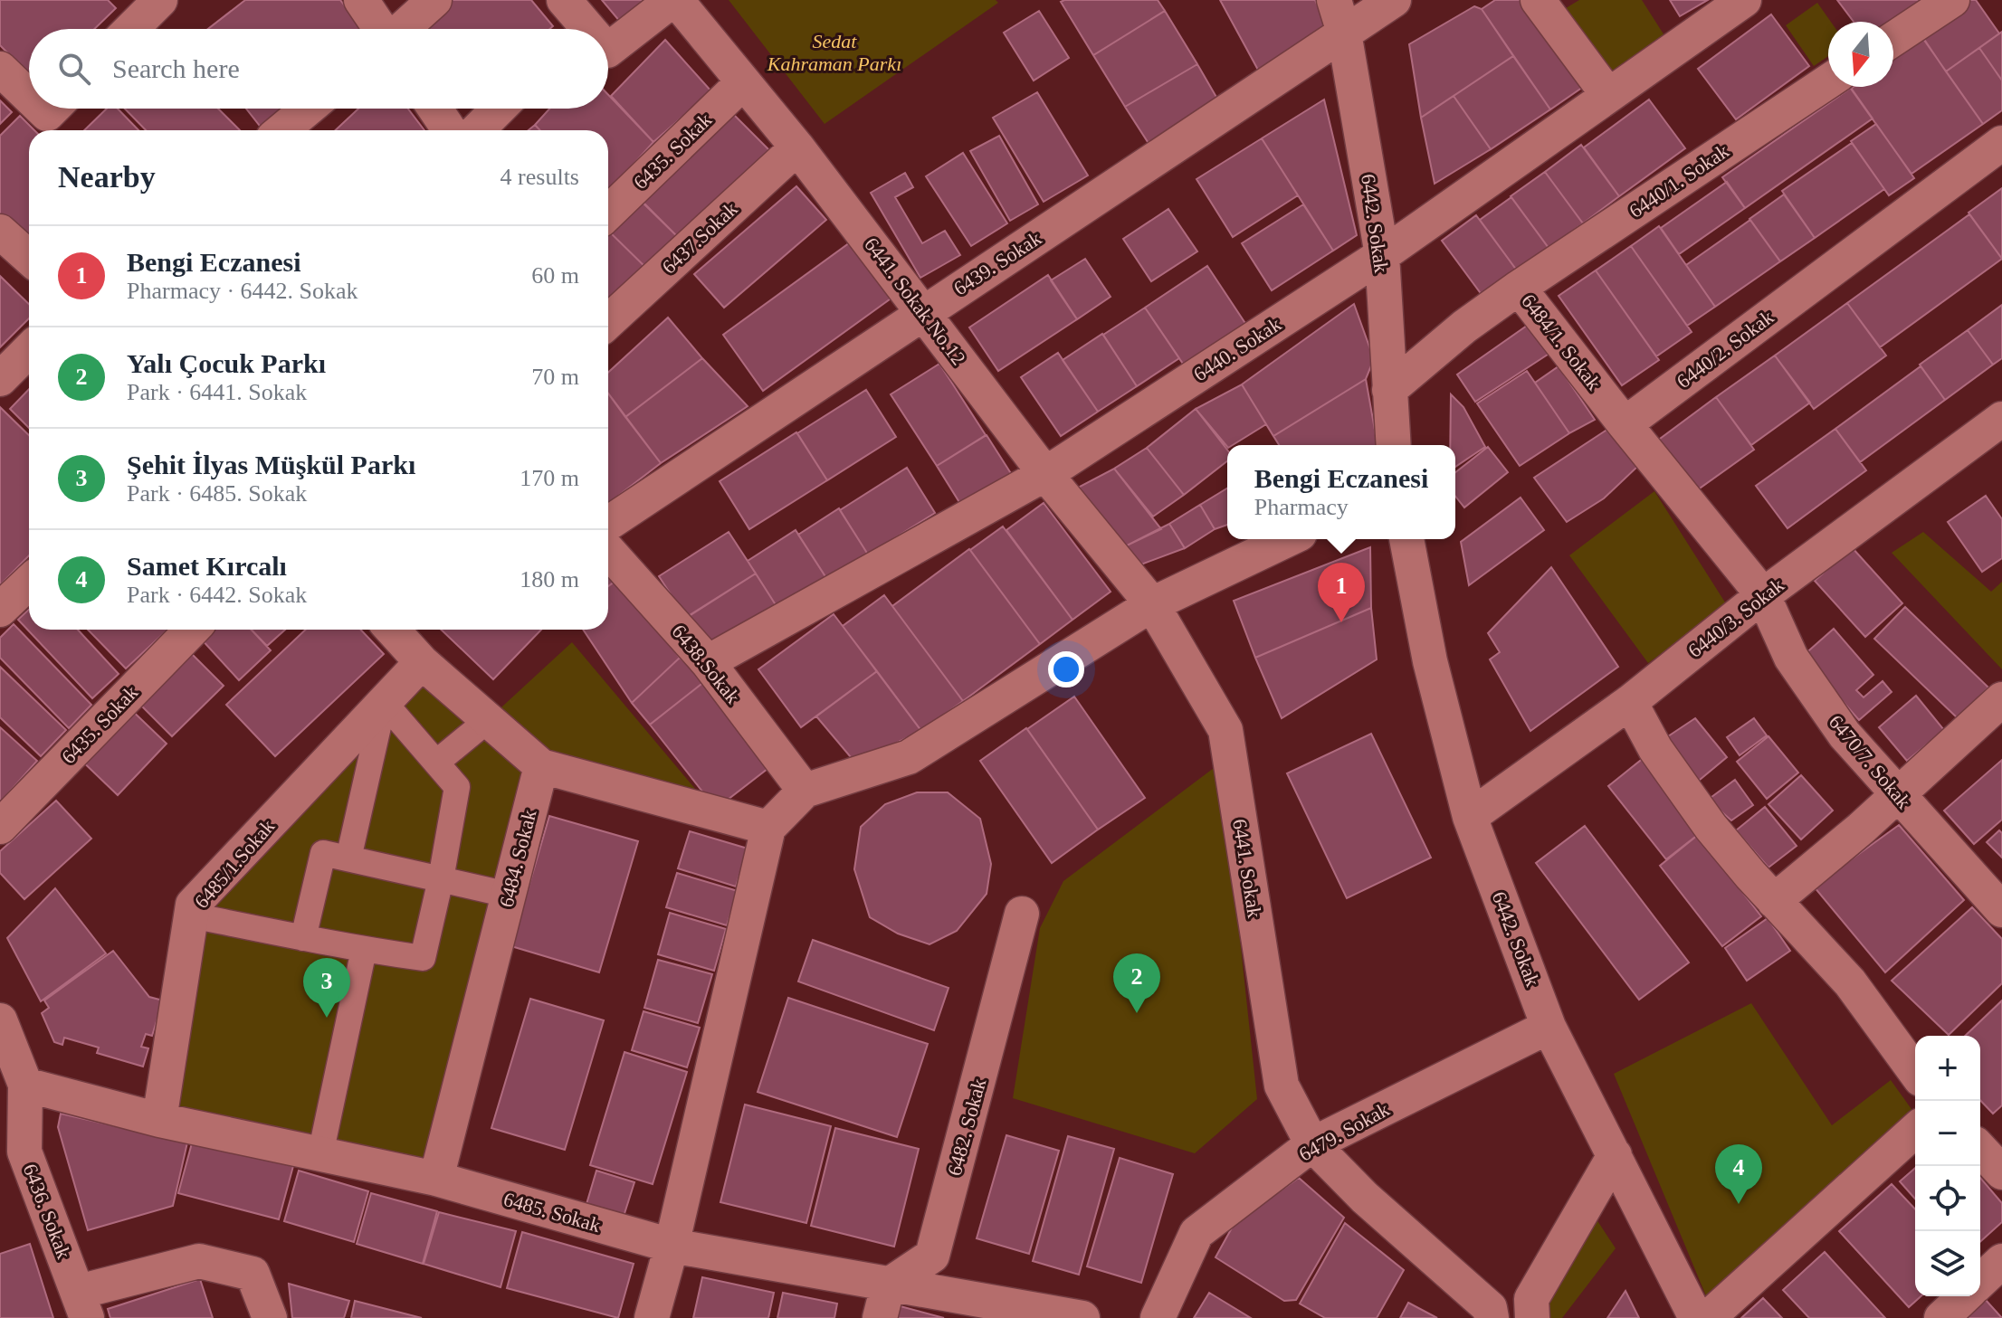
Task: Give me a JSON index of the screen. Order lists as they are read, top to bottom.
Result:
{
  "streets": {
    "street": [
      "6435. Sokak",
      "6440/1. Sokak",
      "6442. Sokak",
      "6437.Sokak",
      "6439. Sokak",
      "6441. Sokak No.12",
      "6484/1. Sokak",
      "6440. Sokak",
      "6440/2. Sokak",
      "6440/3. Sokak",
      "6438.Sokak",
      "6470/7. Sokak",
      "6484. Sokak",
      "6485/1.Sokak",
      "6441. Sokak",
      "6482. Sokak",
      "6479. Sokak",
      "6436. Sokak",
      "6485. Sokak"
    ]
  },
  "crossings": [
    ["6435. Sokak", "6441. Sokak No.12"],
    ["6440/1. Sokak", "6484/1. Sokak"],
    ["6442. Sokak", "6439. Sokak"],
    ["6442. Sokak", "6484/1. Sokak"],
    ["6442. Sokak", "6440. Sokak"],
    ["6442. Sokak", "6440/3. Sokak"],
    ["6442. Sokak", "6479. Sokak"],
    ["6437.Sokak", "6441. Sokak No.12"],
    ["6439. Sokak", "6441. Sokak No.12"],
    ["6441. Sokak No.12", "6440. Sokak"],
    ["6441. Sokak No.12", "6441. Sokak"],
    ["6484/1. Sokak", "6440/2. Sokak"],
    ["6440. Sokak", "6438.Sokak"],
    ["6440/3. Sokak", "6470/7. Sokak"],
    ["6484. Sokak", "6485. Sokak"],
    ["6485/1.Sokak", "6485. Sokak"],
    ["6441. Sokak", "6479. Sokak"],
    ["6482. Sokak", "6485. Sokak"],
    ["6436. Sokak", "6485. Sokak"]
  ],
  "parks": ["Sedat Kahraman Parkı"],
  "north": "bottom",
  "page": {
    "search": "Search here",
    "heading": ["Nearby", "4 results"],
    "list": [
      {
        "mark": "1",
        "name": "Bengi Eczanesi",
        "note": "Pharmacy · 6442. Sokak",
        "value": "60 m"
      },
      {
        "mark": "2",
        "name": "Yalı Çocuk Parkı",
        "note": "Park · 6441. Sokak",
        "value": "70 m"
      },
      {
        "mark": "3",
        "name": "Şehit İlyas Müşkül Parkı",
        "note": "Park · 6485. Sokak",
        "value": "170 m"
      },
      {
        "mark": "4",
        "name": "Samet Kırcalı",
        "note": "Park · 6442. Sokak",
        "value": "180 m"
      }
    ],
    "popup": ["Bengi Eczanesi", "Pharmacy"],
    "pins": [
      "1",
      "2",
      "3",
      "4"
    ],
    "map_buttons": ["+", "−"]
  }
}
